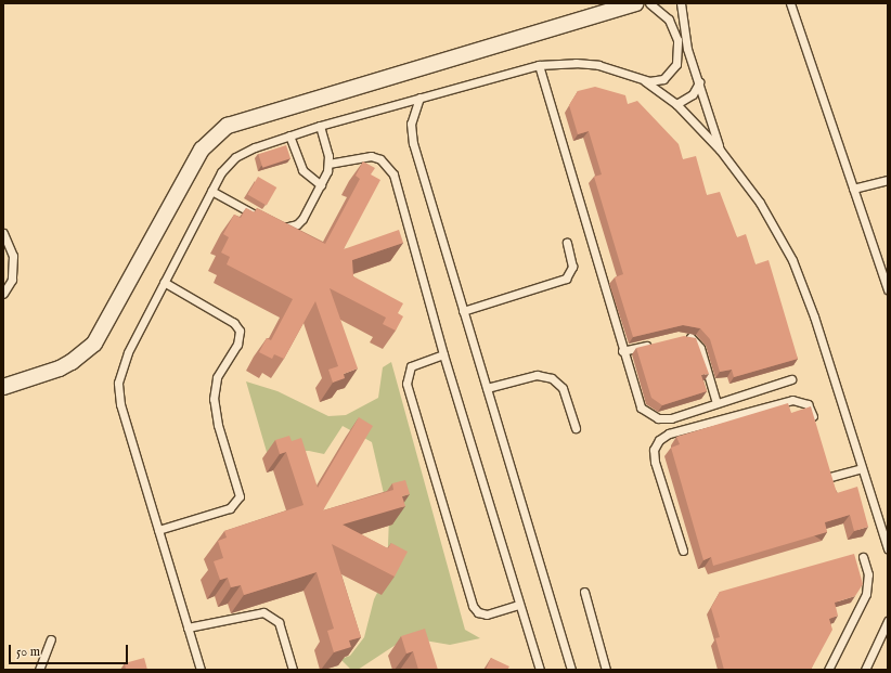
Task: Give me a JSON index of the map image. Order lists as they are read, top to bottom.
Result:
{
  "scale_bar": "50 m"
}
